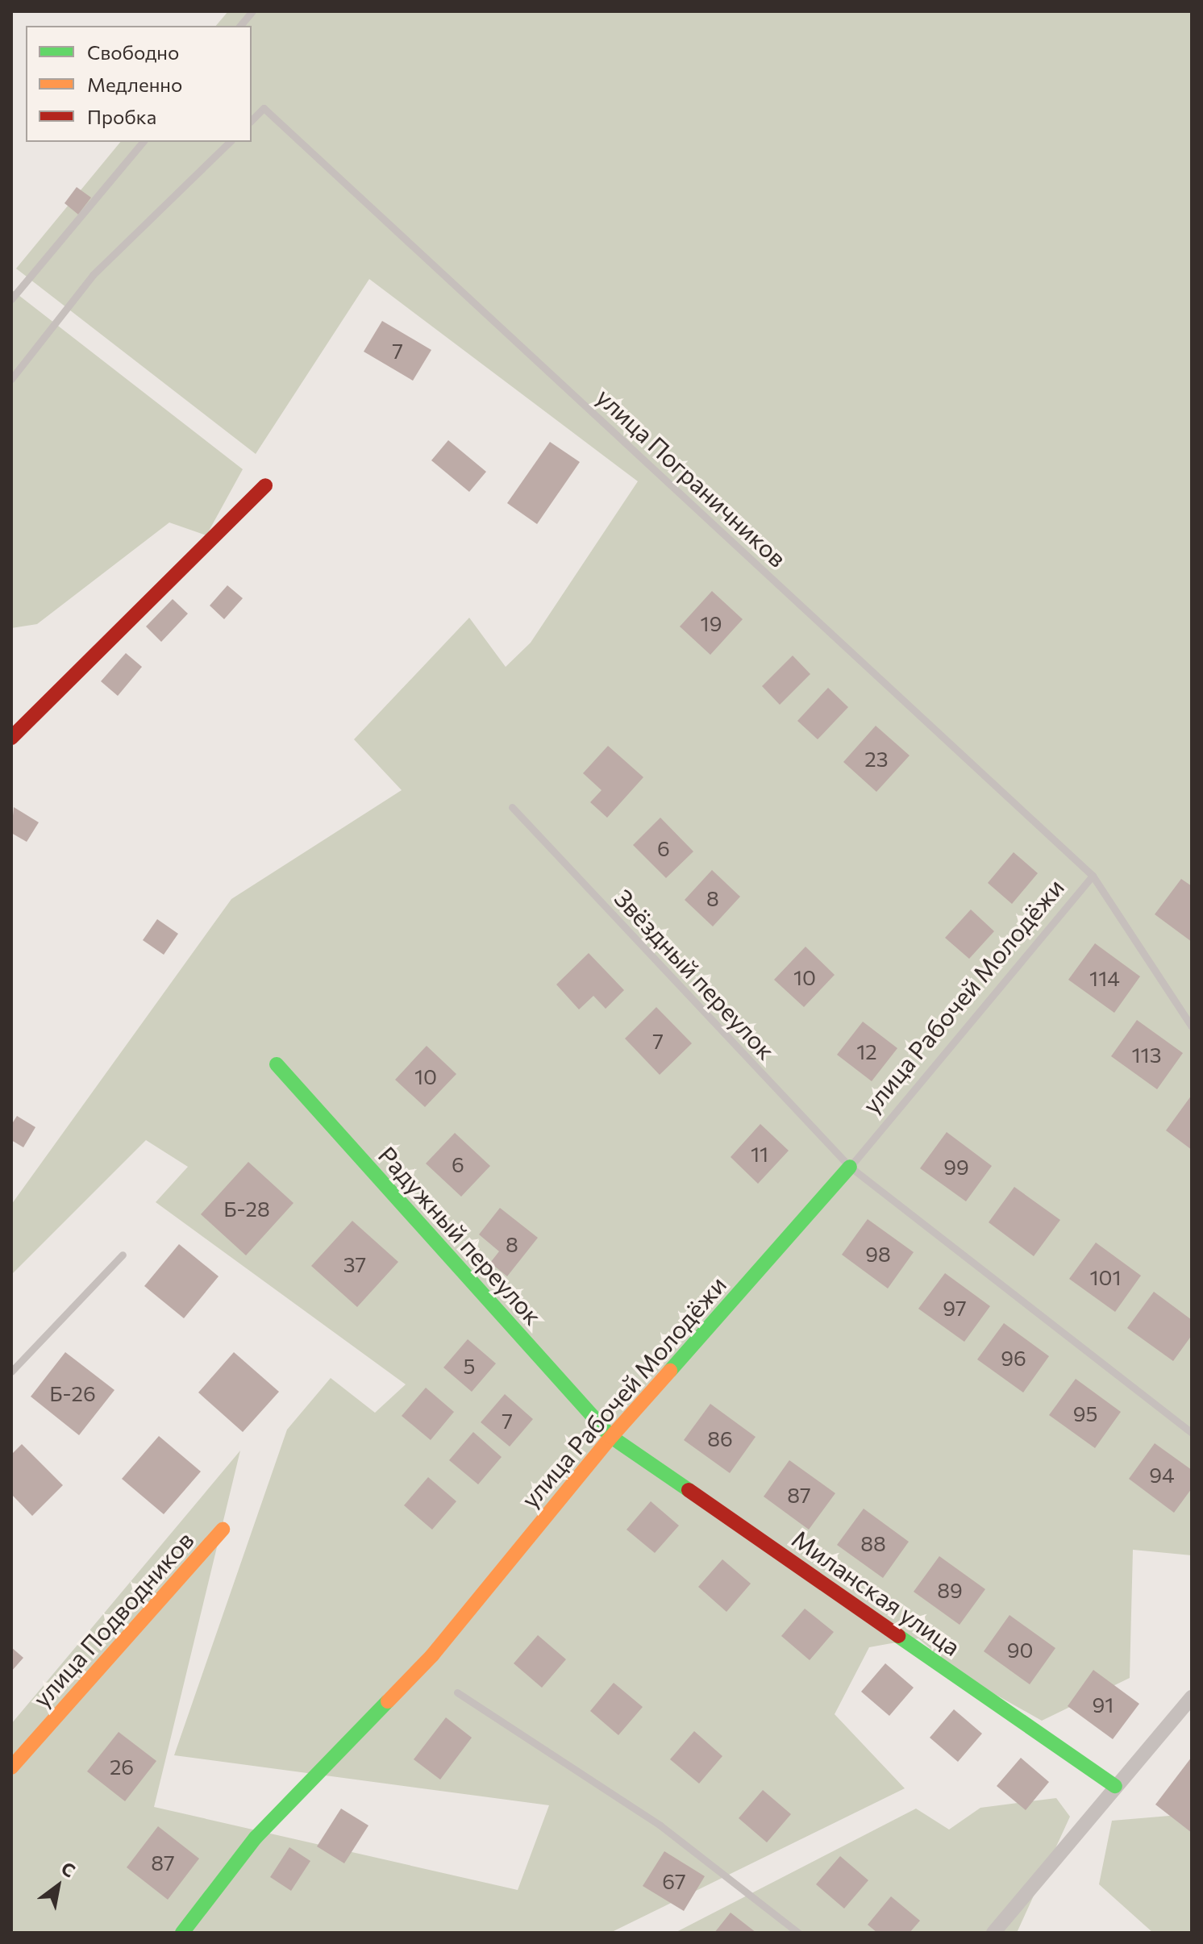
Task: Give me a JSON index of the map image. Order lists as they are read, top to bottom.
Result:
{
  "streets": {
    "street": [
      "улица Рабочей Молодёжи",
      "Радужный переулок",
      "Миланская улица",
      "улица Подводников"
    ],
    "lane": ["улица Пограничников", "Звёздный переулок"]
  },
  "crossings": [
    ["улица Пограничников", "улица Рабочей Молодёжи"],
    ["Звёздный переулок", "улица Рабочей Молодёжи"],
    ["улица Рабочей Молодёжи", "Радужный переулок"],
    ["улица Рабочей Молодёжи", "Миланская улица"],
    ["Радужный переулок", "Миланская улица"]
  ],
  "house_numbers": [
    "7",
    "19",
    "23",
    "6",
    "8",
    "10",
    "114",
    "7",
    "12",
    "113",
    "10",
    "11",
    "6",
    "99",
    "Б-28",
    "8",
    "98",
    "37",
    "101",
    "97",
    "96",
    "5",
    "Б-26",
    "95",
    "7",
    "86",
    "94",
    "87",
    "88",
    "89",
    "90",
    "91",
    "26",
    "87",
    "67"
  ],
  "legend": ["Свободно", "Медленно", "Пробка"],
  "north": "top right"
}
